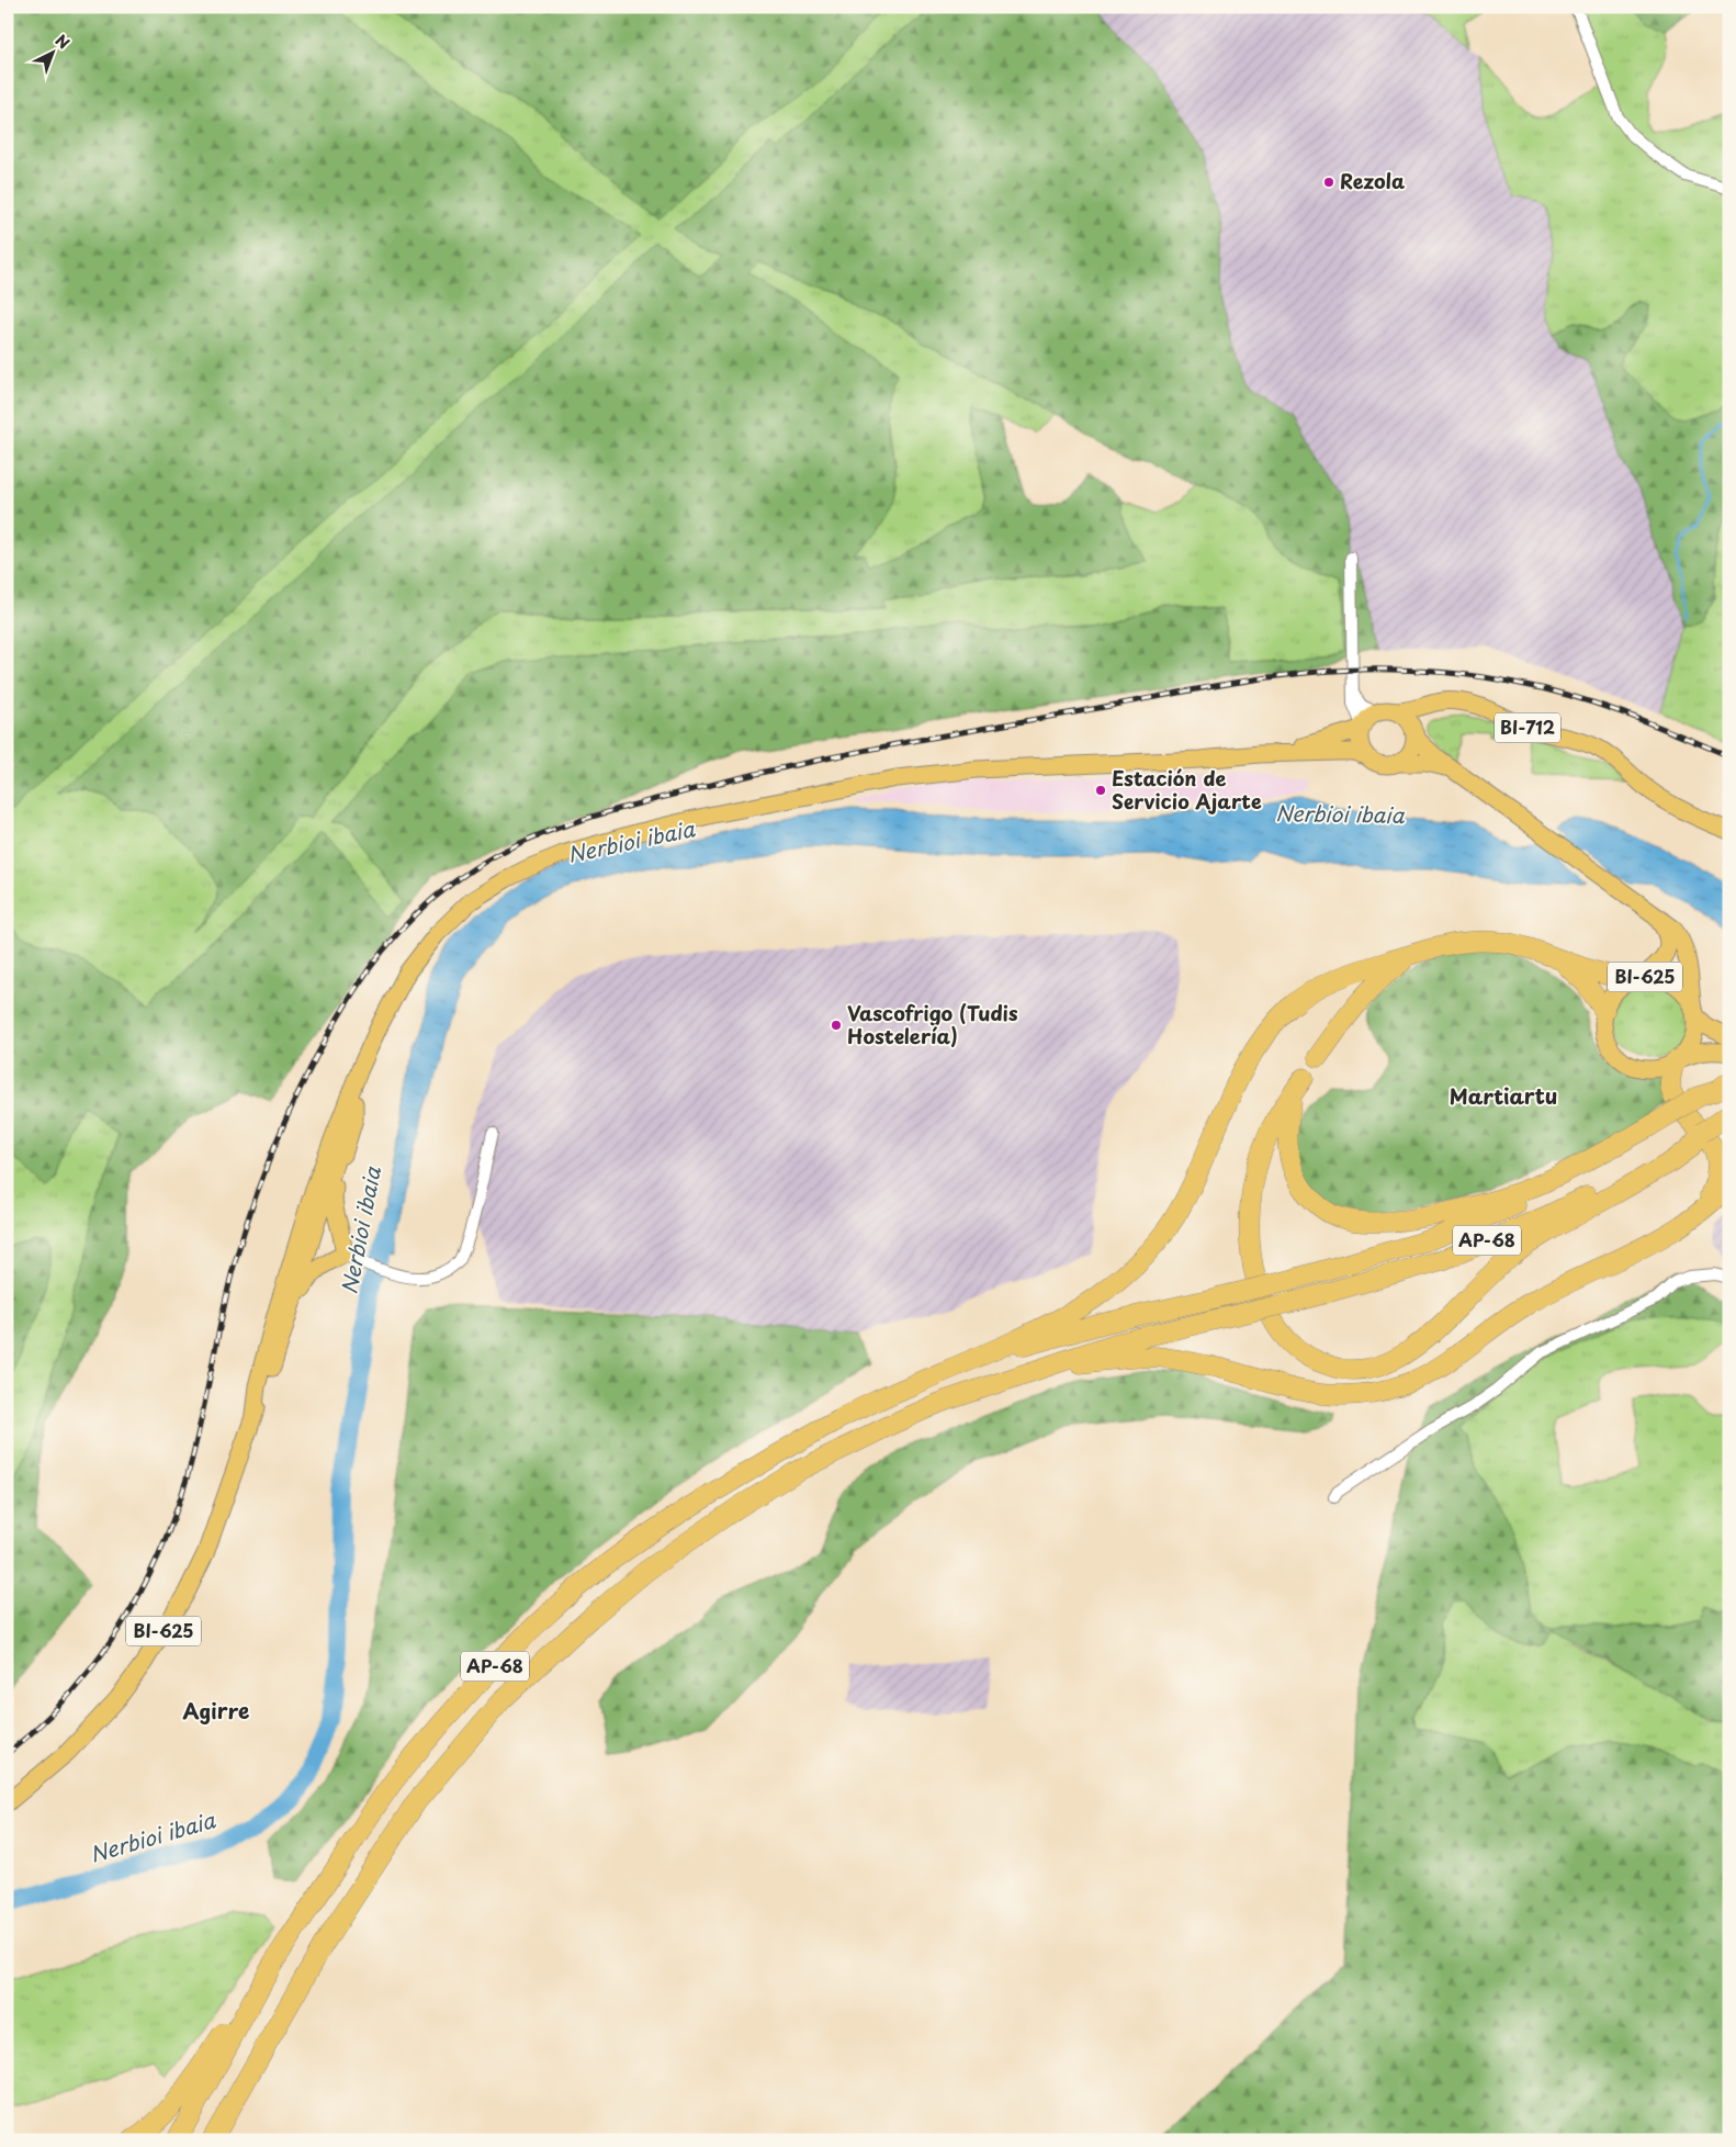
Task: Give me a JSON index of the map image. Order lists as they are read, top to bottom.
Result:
{
  "streets": {
    "highway": ["AP-68"],
    "main road": ["BI-712", "BI-625"]
  },
  "districts": ["Martiartu", "Agirre"],
  "water": ["Nerbioi ibaia"],
  "places": ["Rezola", "Estación de Servicio Ajarte", "Vascofrigo (Tudis Hostelería)"],
  "north": "top right"
}
